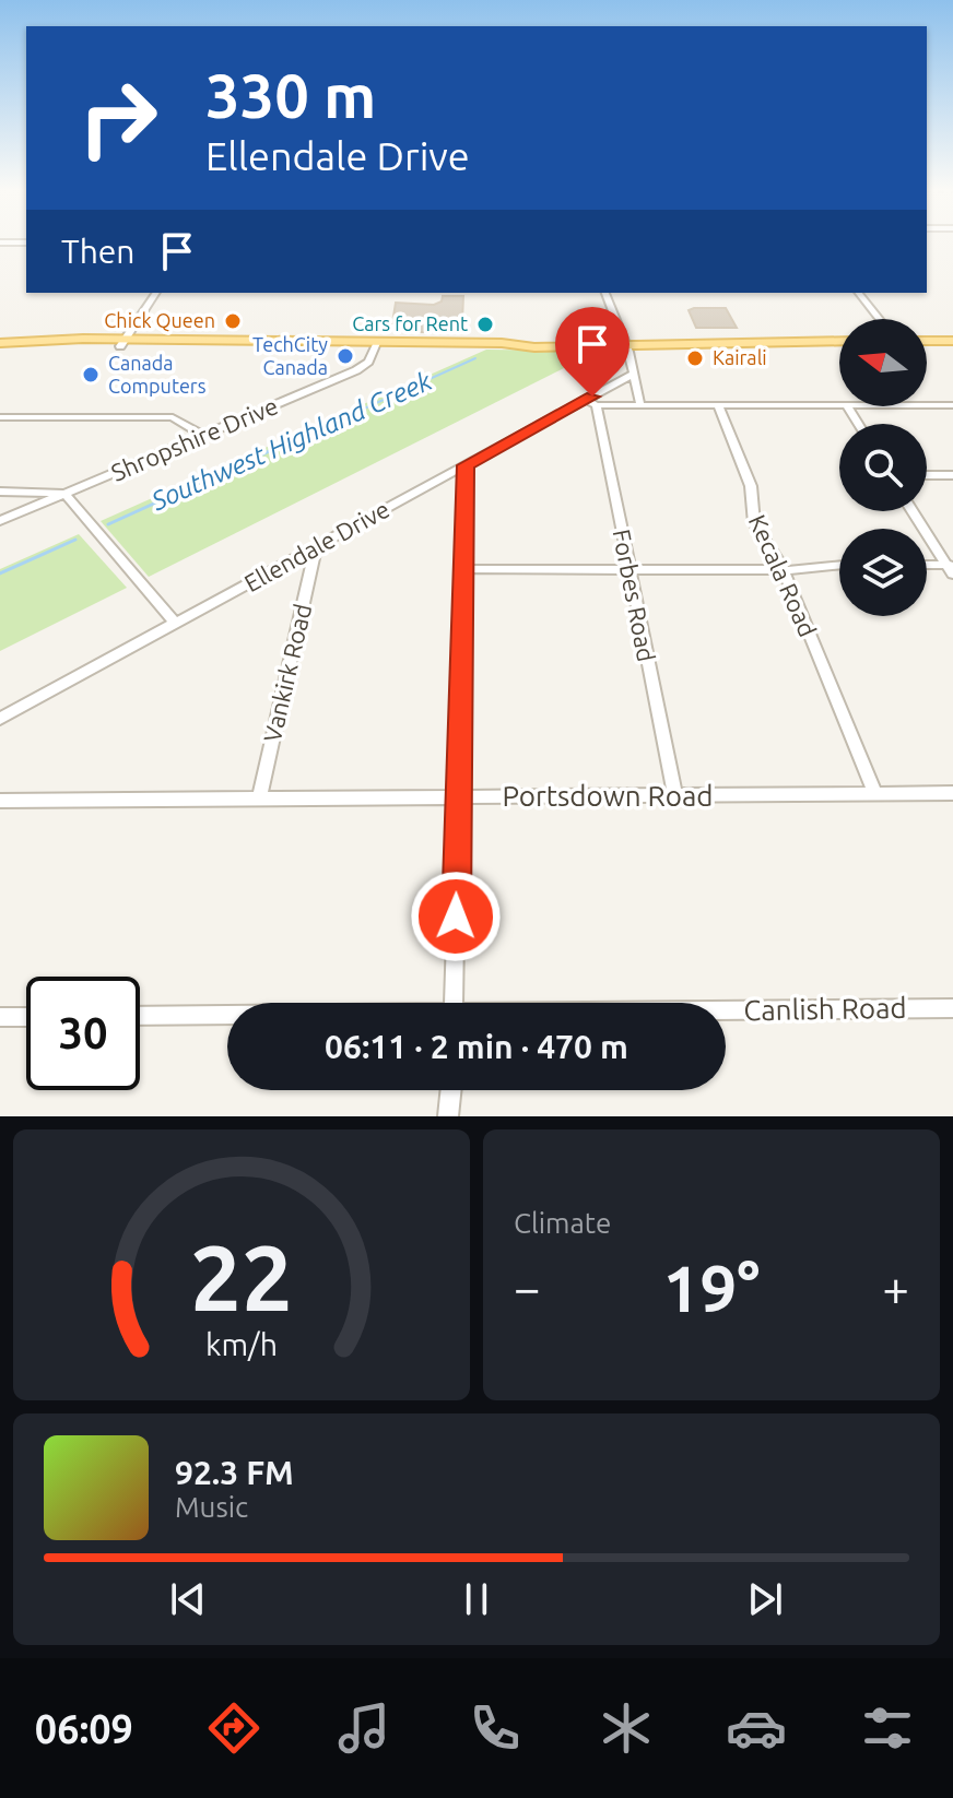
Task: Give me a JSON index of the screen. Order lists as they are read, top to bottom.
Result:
{
  "streets": {
    "street": [
      "Shropshire Drive",
      "Ellendale Drive",
      "Kecala Road",
      "Forbes Road",
      "Vankirk Road",
      "Portsdown Road",
      "Canlish Road"
    ]
  },
  "crossings": [
    ["Ellendale Drive", "Kecala Road"],
    ["Ellendale Drive", "Forbes Road"],
    ["Ellendale Drive", "Vankirk Road"],
    ["Kecala Road", "Portsdown Road"],
    ["Forbes Road", "Portsdown Road"],
    ["Vankirk Road", "Portsdown Road"]
  ],
  "water": ["Southwest Highland Creek"],
  "places": [
    "Chick Queen",
    "Cars for Rent",
    "TechCity Canada",
    "Kairali",
    "Canada Computers"
  ],
  "north": "left",
  "page": {
    "turn": ["330 m", "Ellendale Drive"],
    "then": "Then",
    "limit": "30",
    "trip": "06:11 · 2 min · 470 m",
    "tile": "Climate",
    "heat": ["−", "19°", "+"],
    "song": ["92.3 FM", "Music"],
    "tabs": "06:09",
    "gauge": ["22", "km/h"]
  }
}
